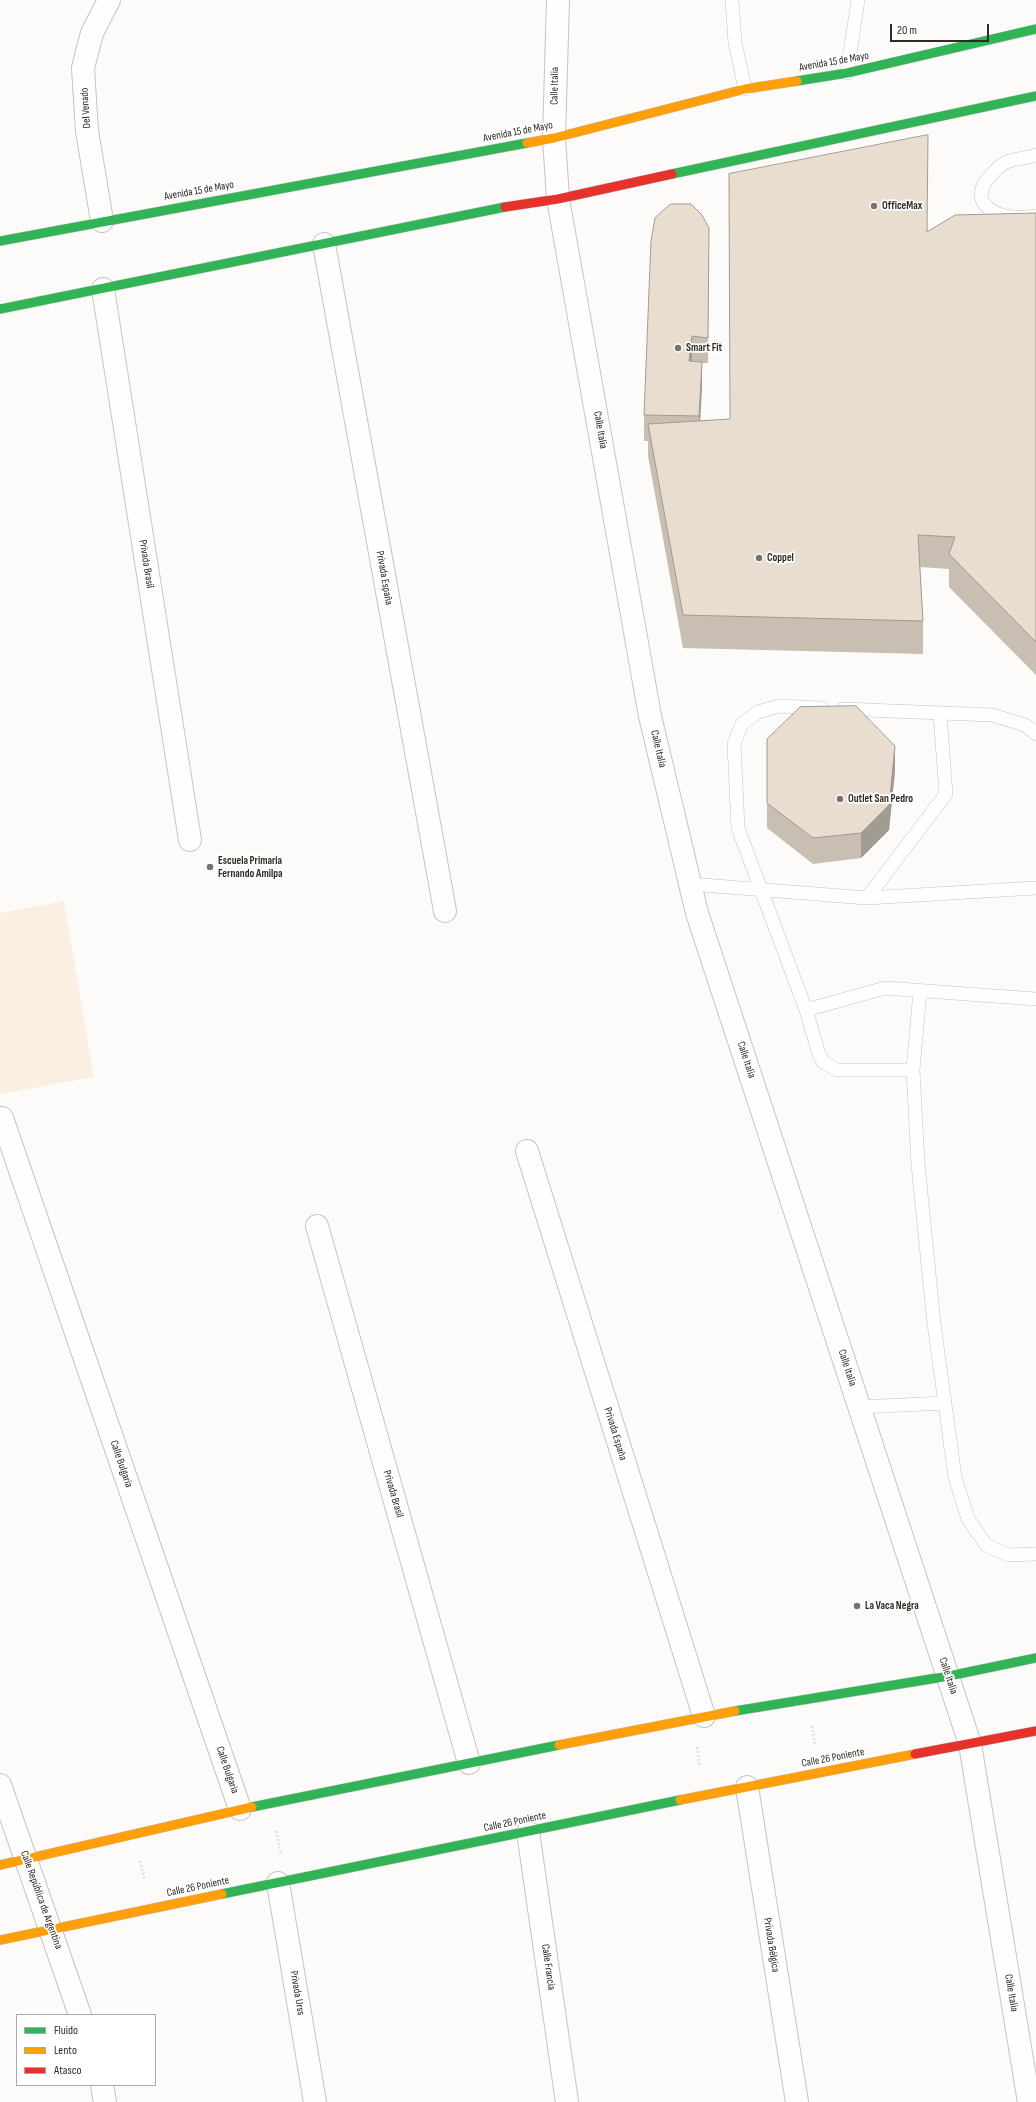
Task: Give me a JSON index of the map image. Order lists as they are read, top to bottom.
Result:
{
  "streets": {
    "street": [
      "Avenida 15 de Mayo",
      "Calle Italia",
      "Del Venado",
      "Privada Brasil",
      "Privada España",
      "Calle Bulgaria",
      "Calle 26 Poniente",
      "Calle República de Argentina",
      "Privada Bélgica",
      "Calle Francia",
      "Privada Urss"
    ]
  },
  "crossings": [
    ["Avenida 15 de Mayo", "Calle Italia"],
    ["Avenida 15 de Mayo", "Del Venado"],
    ["Calle Italia", "Calle 26 Poniente"],
    ["Calle 26 Poniente", "Calle República de Argentina"],
    ["Calle 26 Poniente", "Privada Bélgica"],
    ["Calle 26 Poniente", "Calle Francia"],
    ["Calle 26 Poniente", "Privada Urss"]
  ],
  "places": [
    "OfficeMax",
    "Smart Fit",
    "Coppel",
    "Outlet San Pedro",
    "Escuela Primaria Fernando Amilpa",
    "La Vaca Negra"
  ],
  "legend": ["Fluido", "Lento", "Atasco"],
  "scale_bar": "20 m"
}
